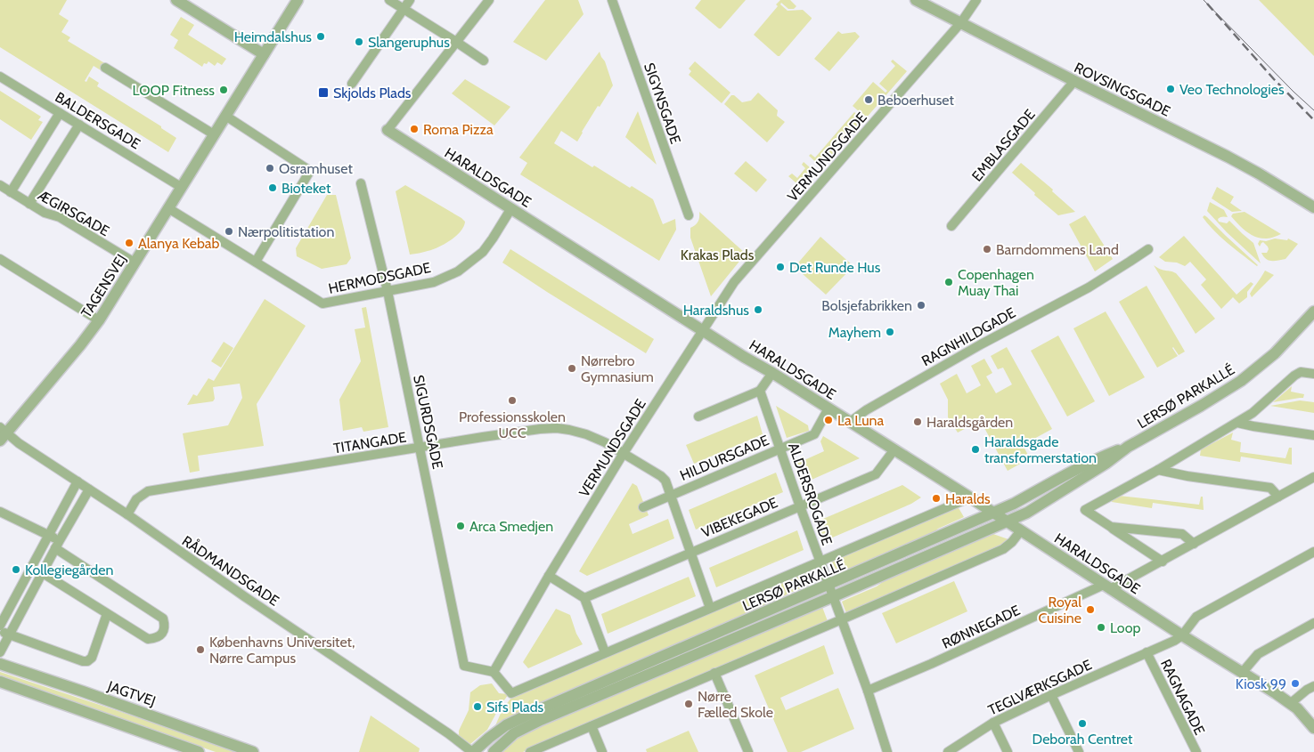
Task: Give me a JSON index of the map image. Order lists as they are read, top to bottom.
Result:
{
  "streets": {
    "street": [
      "ROVSINGSGADE",
      "SIGYNSGADE",
      "BALDERSGADE",
      "EMBLASGADE",
      "VERMUNDSGADE",
      "HARALDSGADE",
      "ÆGIRSGADE",
      "HERMODSGADE",
      "TAGENSVEJ",
      "RAGNHILDGADE",
      "LERSØ PARKALLÉ",
      "SIGURDSGADE",
      "TITANGADE",
      "HILDURSGADE",
      "ALDERSROGADE",
      "VIBEKEGADE",
      "RÅDMANDSGADE",
      "RØNNEGADE",
      "TEGLVÆRKSGADE",
      "JAGTVEJ",
      "RAGNAGADE"
    ]
  },
  "crossings": [
    ["ROVSINGSGADE", "EMBLASGADE"],
    ["ROVSINGSGADE", "VERMUNDSGADE"],
    ["BALDERSGADE", "TAGENSVEJ"],
    ["VERMUNDSGADE", "HARALDSGADE"],
    ["VERMUNDSGADE", "LERSØ PARKALLÉ"],
    ["VERMUNDSGADE", "SIGURDSGADE"],
    ["VERMUNDSGADE", "TITANGADE"],
    ["HARALDSGADE", "HERMODSGADE"],
    ["HARALDSGADE", "RAGNHILDGADE"],
    ["HARALDSGADE", "LERSØ PARKALLÉ"],
    ["HARALDSGADE", "HILDURSGADE"],
    ["HARALDSGADE", "VIBEKEGADE"],
    ["HARALDSGADE", "RØNNEGADE"],
    ["ÆGIRSGADE", "TAGENSVEJ"],
    ["HERMODSGADE", "TAGENSVEJ"],
    ["HERMODSGADE", "SIGURDSGADE"],
    ["TAGENSVEJ", "RÅDMANDSGADE"],
    ["LERSØ PARKALLÉ", "SIGURDSGADE"],
    ["LERSØ PARKALLÉ", "TITANGADE"],
    ["LERSØ PARKALLÉ", "ALDERSROGADE"],
    ["LERSØ PARKALLÉ", "RÅDMANDSGADE"],
    ["SIGURDSGADE", "TITANGADE"],
    ["TITANGADE", "HILDURSGADE"],
    ["TITANGADE", "VIBEKEGADE"],
    ["TITANGADE", "RÅDMANDSGADE"],
    ["HILDURSGADE", "ALDERSROGADE"],
    ["ALDERSROGADE", "VIBEKEGADE"],
    ["ALDERSROGADE", "RØNNEGADE"],
    ["TEGLVÆRKSGADE", "RAGNAGADE"]
  ],
  "parks": ["Krakas Plads"],
  "places": {
    "other": [
      "Heimdalshus",
      "Slangeruphus",
      "Veo Technologies",
      "LOOP Fitness",
      "Beboerhuset",
      "Roma Pizza",
      "Osramhuset",
      "Bioteket",
      "Nærpolitistation",
      "Alanya Kebab",
      "Barndommens Land",
      "Det Runde Hus",
      "Copenhagen Muay Thai",
      "Bolsjefabrikken",
      "Haraldshus",
      "Mayhem",
      "Nørrebro Gymnasium",
      "Professionsskolen UCC",
      "La Luna",
      "Haraldsgården",
      "Haraldsgade transformerstation",
      "Haralds",
      "Arca Smedjen",
      "Kollegiegården",
      "Royal Cuisine",
      "Loop",
      "Københavns Universitet, Nørre Campus",
      "Kiosk 99",
      "Nørre Fælled Skole",
      "Sifs Plads",
      "Deborah Centret"
    ],
    "transit": ["Skjolds Plads"]
  }
}
